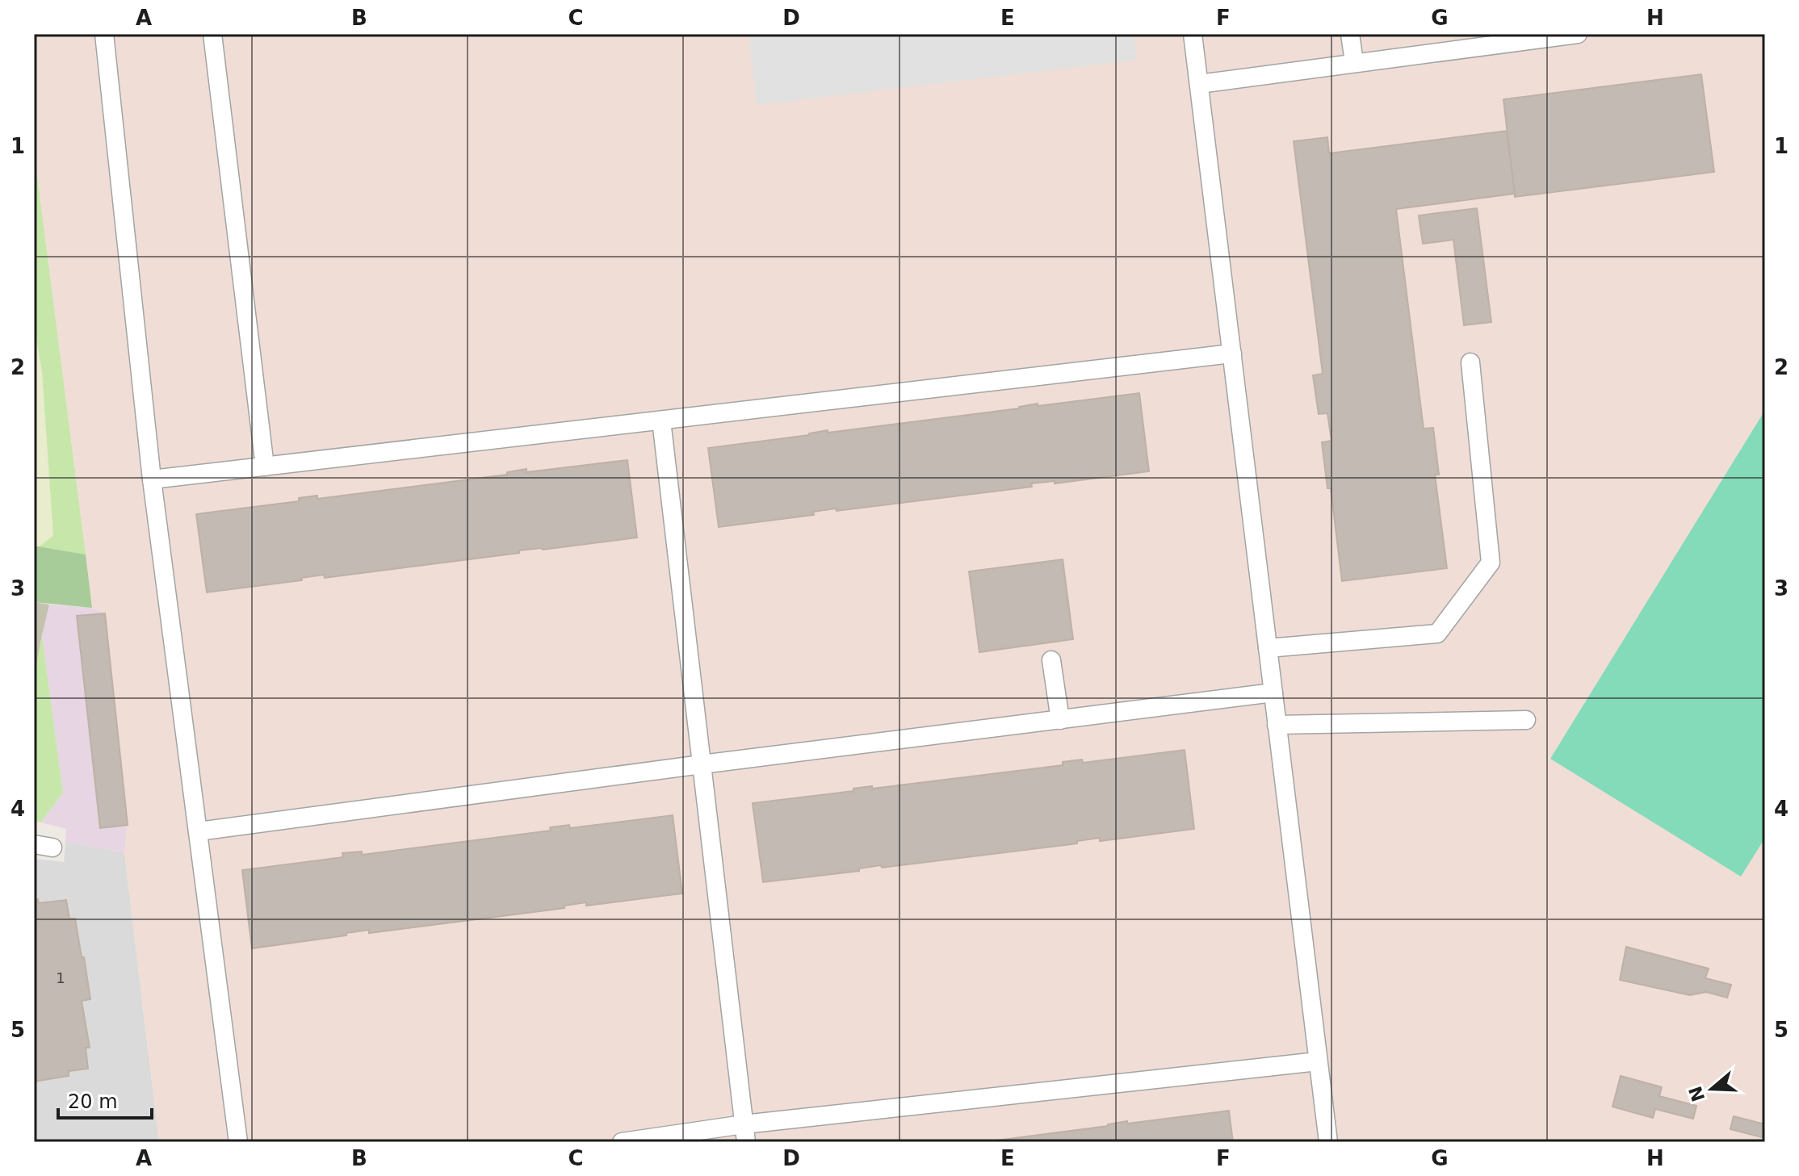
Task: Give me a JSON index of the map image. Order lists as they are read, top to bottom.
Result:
{
  "house_numbers": ["1"],
  "scale_bar": "20 m",
  "north": "left",
  "grid": {
    "columns": [
      "A",
      "B",
      "C",
      "D",
      "E",
      "F",
      "G",
      "H"
    ],
    "rows": [
      "1",
      "2",
      "3",
      "4",
      "5"
    ]
  }
}
